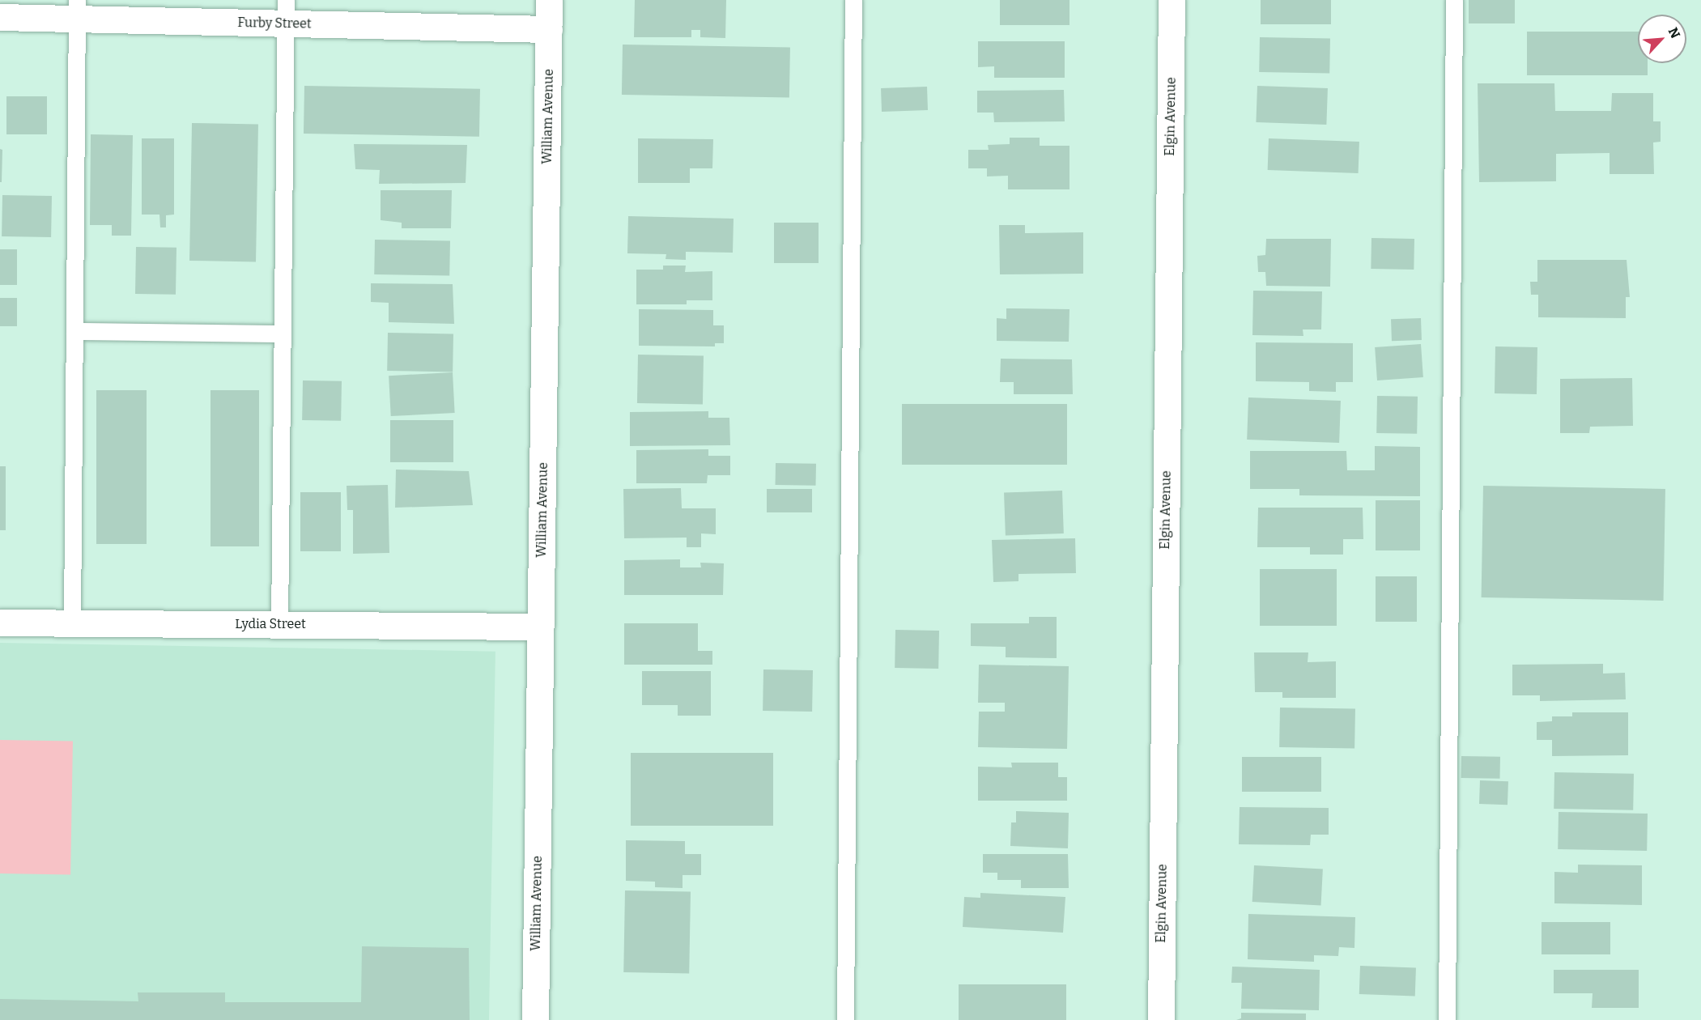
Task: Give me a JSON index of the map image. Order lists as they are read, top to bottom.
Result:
{
  "streets": {
    "street": [
      "Furby Street",
      "William Avenue",
      "Elgin Avenue",
      "Lydia Street"
    ]
  },
  "crossings": [
    ["Furby Street", "William Avenue"],
    ["William Avenue", "Lydia Street"]
  ],
  "north": "top right"
}
